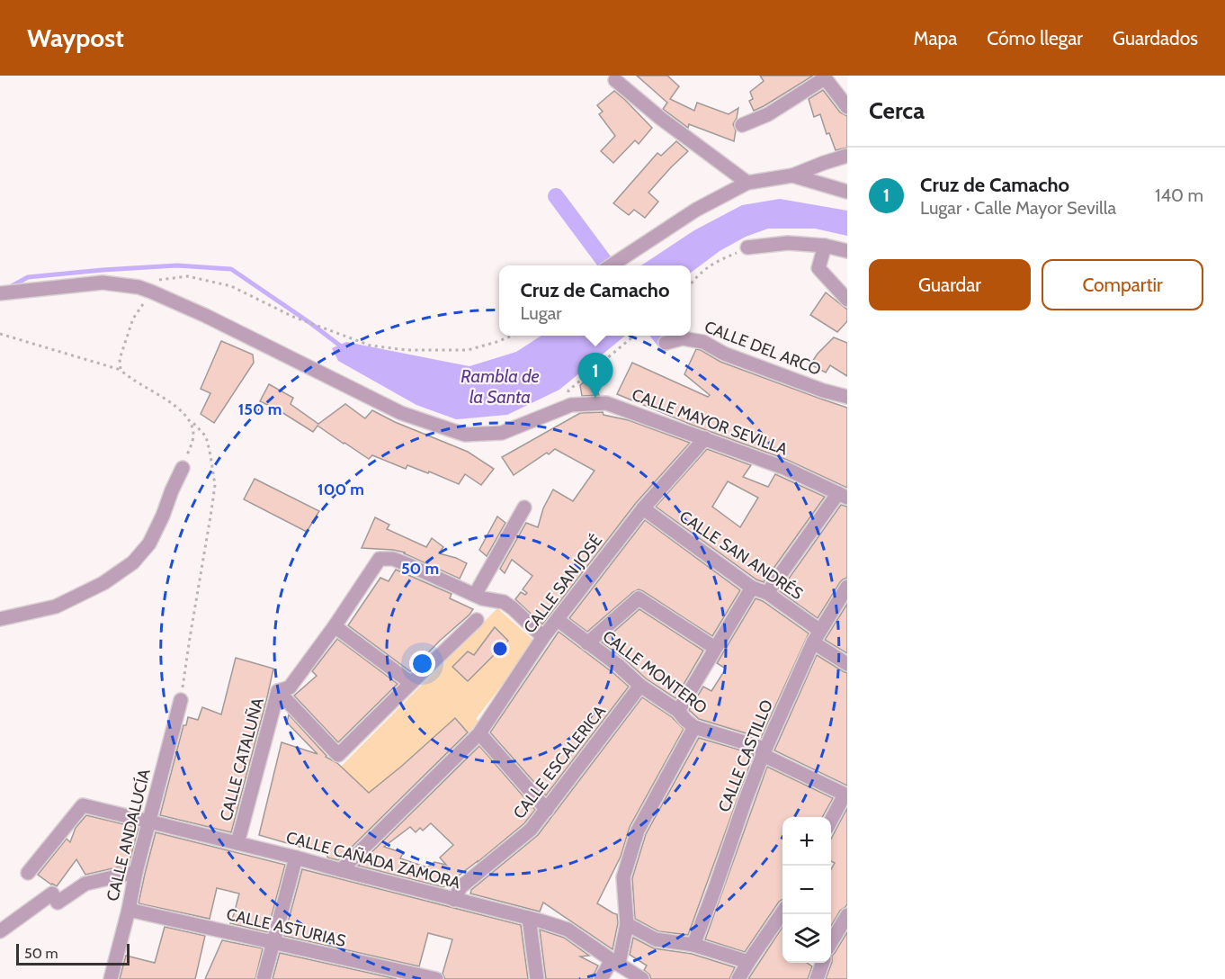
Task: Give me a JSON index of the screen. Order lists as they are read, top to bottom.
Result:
{
  "streets": {
    "street": [
      "CALLE DEL ARCO",
      "CALLE MAYOR SEVILLA",
      "CALLE SAN ANDRÉS",
      "CALLE SAN JOSÉ",
      "CALLE MONTERO",
      "CALLE CASTILLO",
      "CALLE CATALUÑA",
      "CALLE ESCALERICA",
      "CALLE ANDALUCÍA",
      "CALLE CAÑADA ZAMORA",
      "CALLE ASTURIAS"
    ]
  },
  "crossings": [
    ["CALLE MAYOR SEVILLA", "CALLE SAN JOSÉ"],
    ["CALLE SAN ANDRÉS", "CALLE SAN JOSÉ"],
    ["CALLE SAN ANDRÉS", "CALLE CASTILLO"],
    ["CALLE SAN JOSÉ", "CALLE MONTERO"],
    ["CALLE SAN JOSÉ", "CALLE CAÑADA ZAMORA"],
    ["CALLE MONTERO", "CALLE CASTILLO"],
    ["CALLE MONTERO", "CALLE ESCALERICA"],
    ["CALLE CATALUÑA", "CALLE CAÑADA ZAMORA"],
    ["CALLE ESCALERICA", "CALLE CAÑADA ZAMORA"],
    ["CALLE ANDALUCÍA", "CALLE CAÑADA ZAMORA"],
    ["CALLE ANDALUCÍA", "CALLE ASTURIAS"]
  ],
  "water": ["Rambla de la Santa"],
  "scale_bar": "50 m",
  "page": {
    "header": "Waypost",
    "nav": ["Mapa", "Cómo llegar", "Guardados"],
    "heading": "Cerca",
    "list": [
      {
        "mark": "1",
        "name": "Cruz de Camacho",
        "note": "Lugar · Calle Mayor Sevilla",
        "value": "140 m"
      }
    ],
    "buttons": ["Guardar", "Compartir"],
    "popup": ["Cruz de Camacho", "Lugar"],
    "pins": "1",
    "map_buttons": ["+", "−"],
    "scale": "50 m"
  },
  "rings": ["150 m", "100 m", "50 m"]
}
